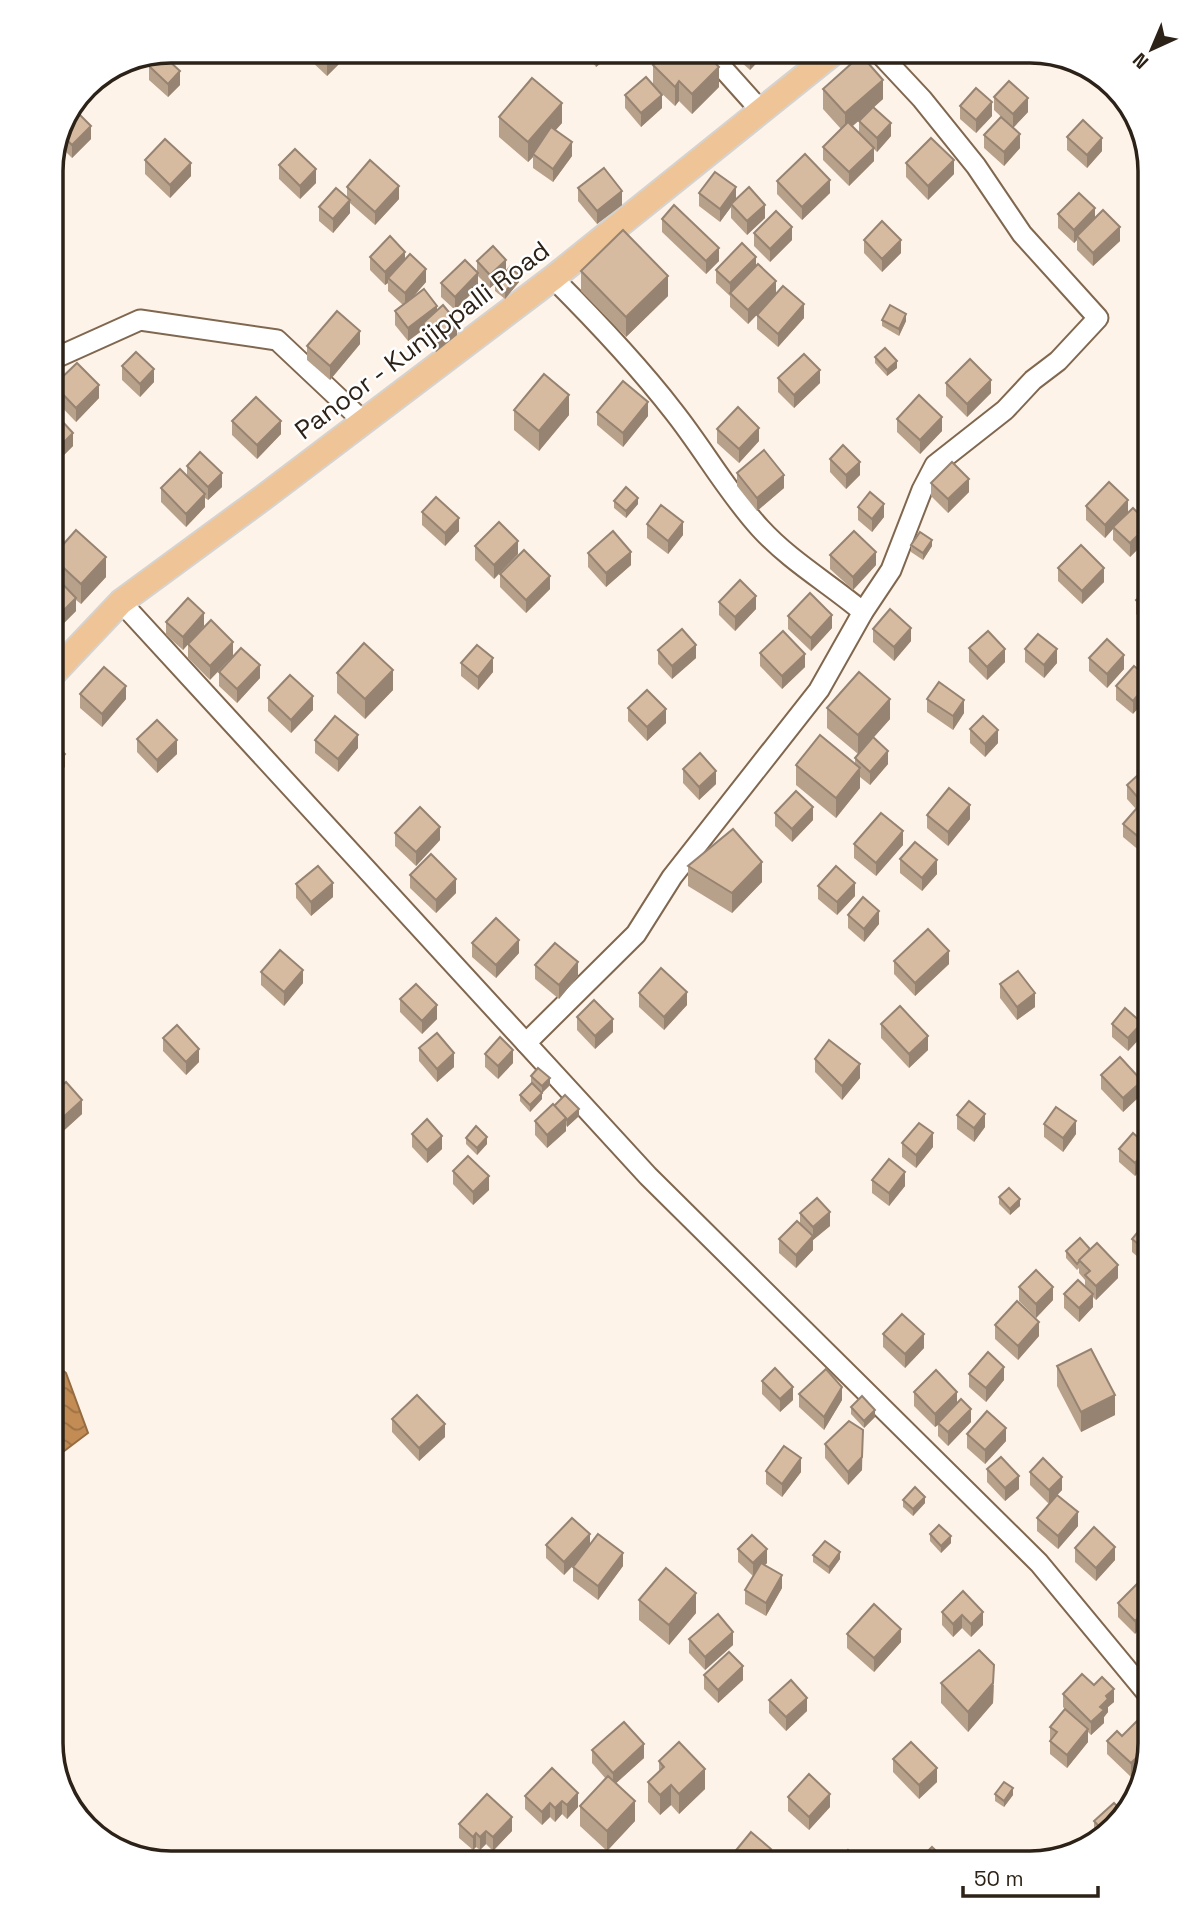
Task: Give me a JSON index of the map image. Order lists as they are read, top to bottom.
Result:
{
  "streets": {
    "main road": ["Panoor - Kunjippalli Road"]
  },
  "scale_bar": "50 m",
  "north": "bottom left"
}
